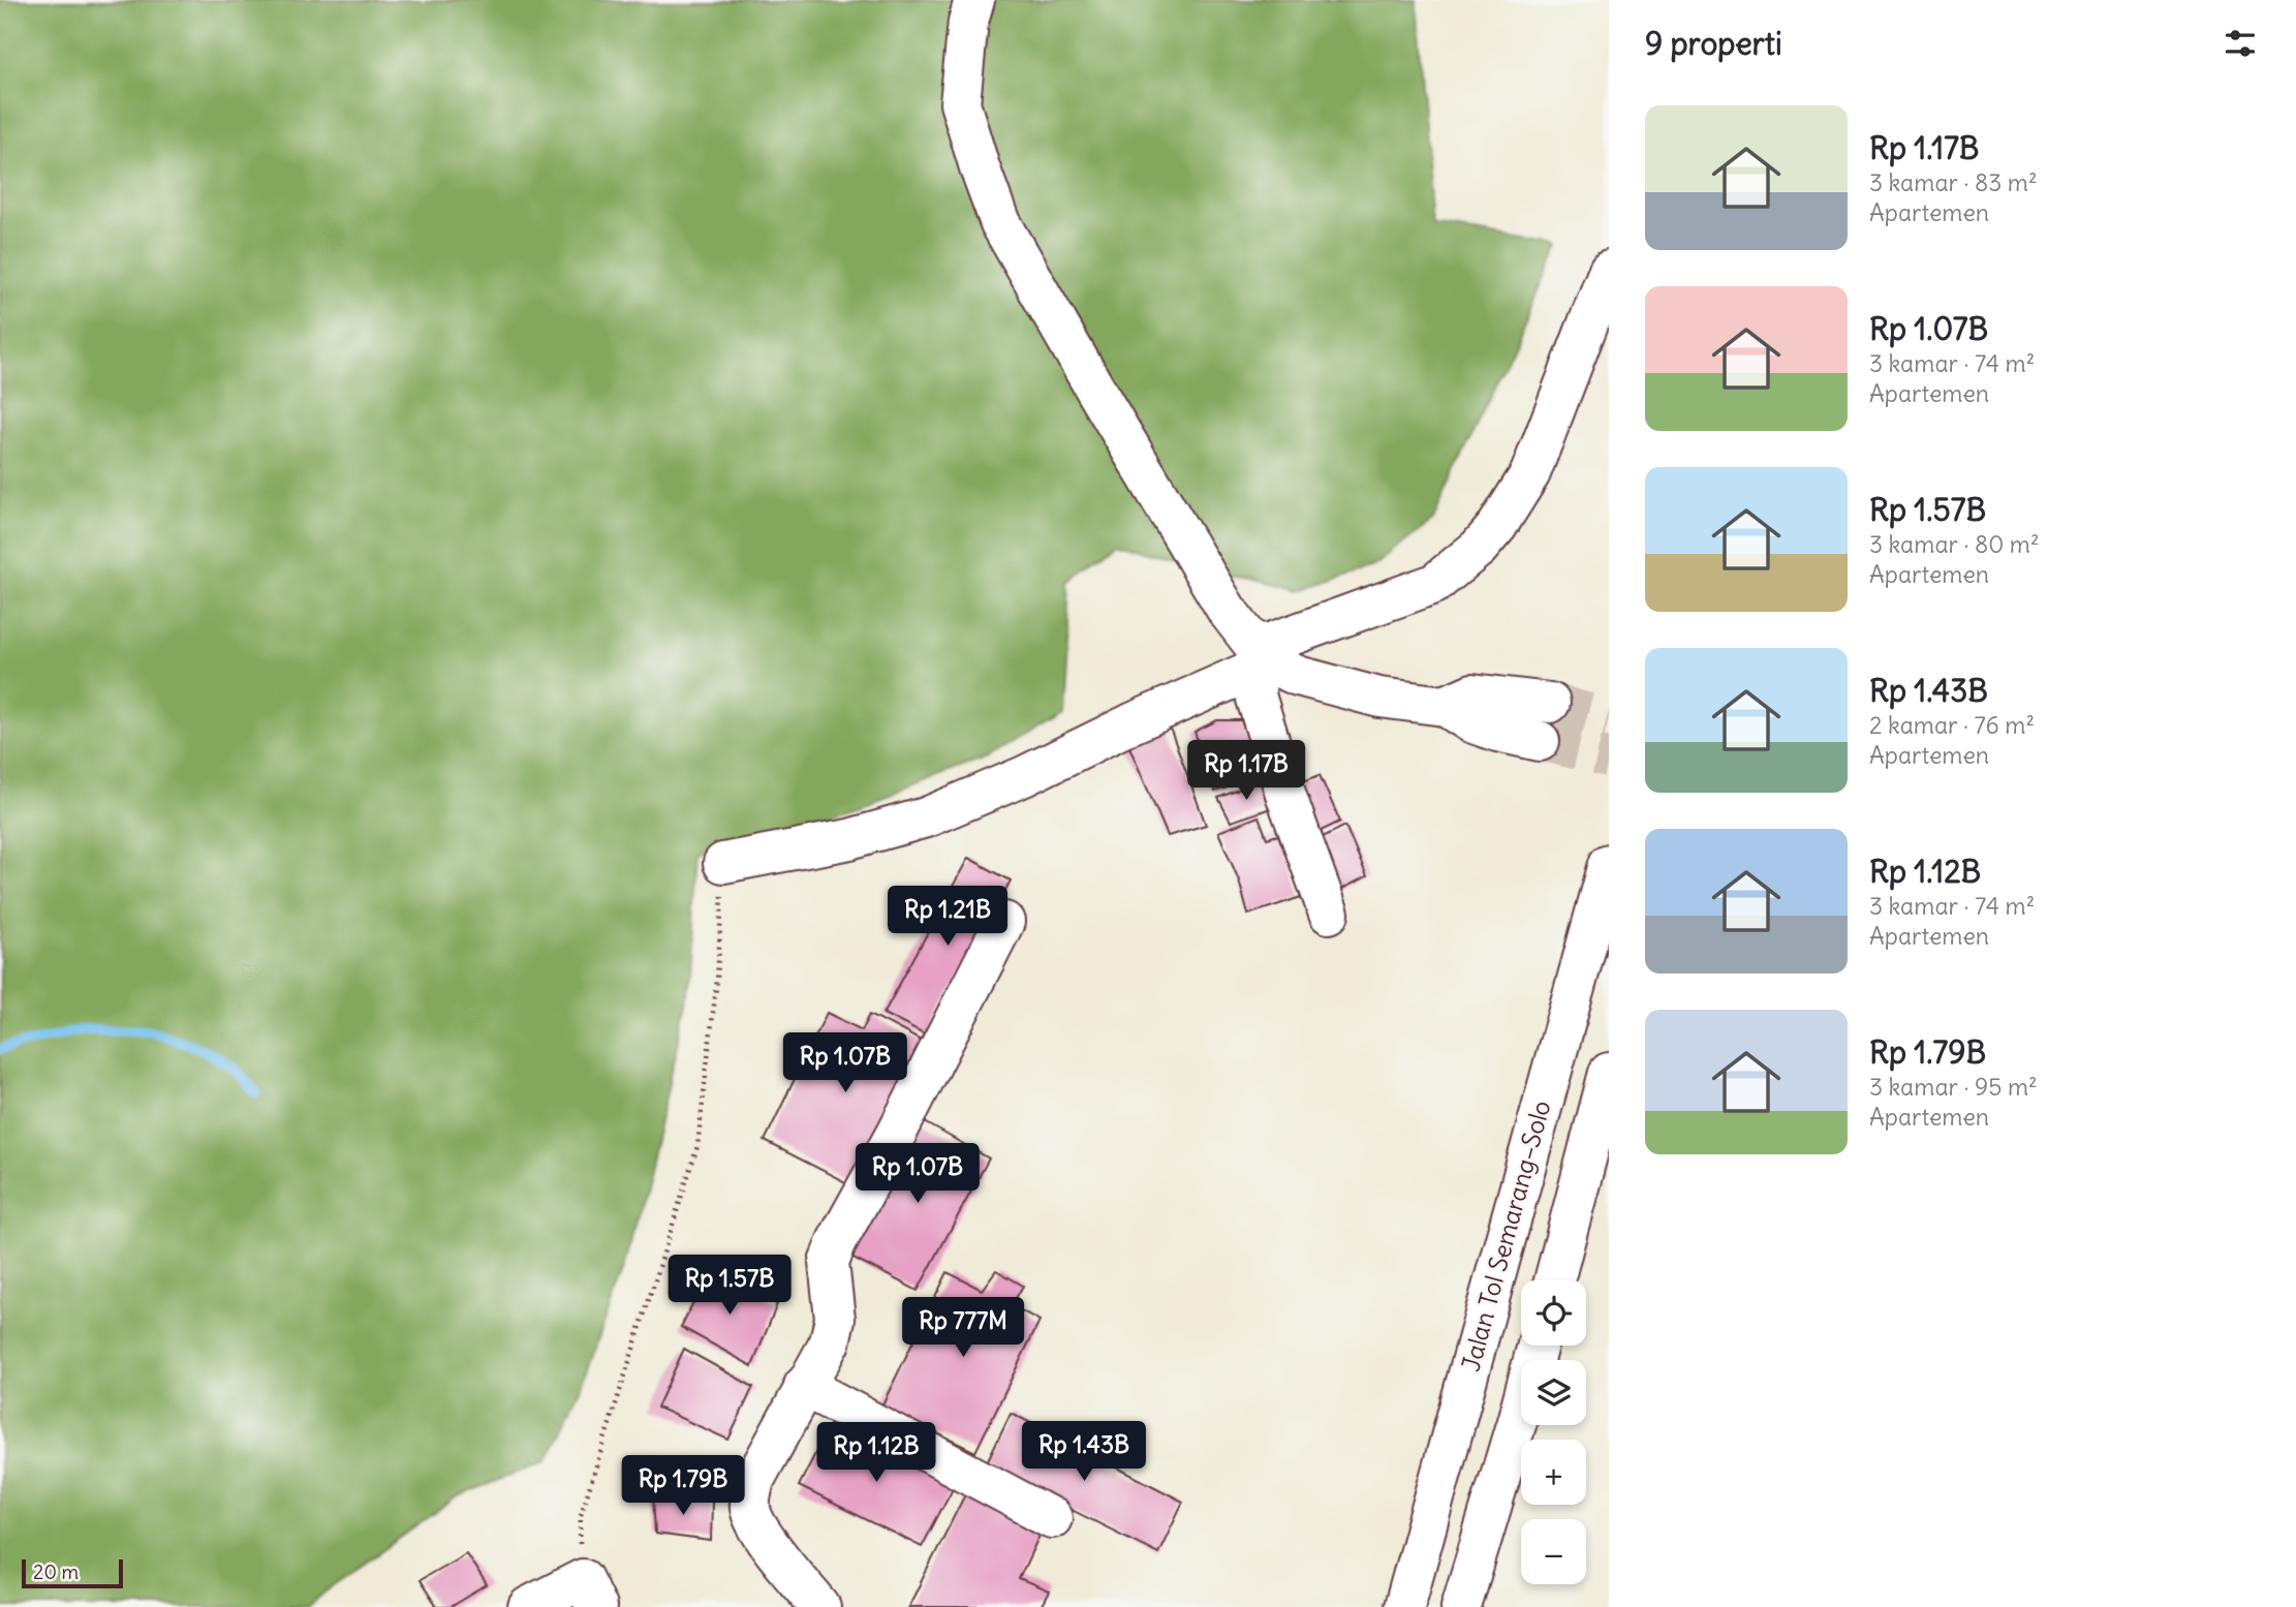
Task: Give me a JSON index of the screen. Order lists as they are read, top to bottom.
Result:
{
  "streets": {
    "main road": ["Jalan Tol Semarang–Solo"]
  },
  "scale_bar": "20 m",
  "page": {
    "heading": "9 properti",
    "list": [
      {
        "name": "Rp 1.17B",
        "note": "3 kamar · 83 m² · Apartemen"
      },
      {
        "name": "Rp 1.07B",
        "note": "3 kamar · 74 m² · Apartemen"
      },
      {
        "name": "Rp 1.57B",
        "note": "3 kamar · 80 m² · Apartemen"
      },
      {
        "name": "Rp 1.43B",
        "note": "2 kamar · 76 m² · Apartemen"
      },
      {
        "name": "Rp 1.12B",
        "note": "3 kamar · 74 m² · Apartemen"
      },
      {
        "name": "Rp 1.79B",
        "note": "3 kamar · 95 m² · Apartemen"
      }
    ],
    "price": [
      "Rp 1.17B",
      "Rp 1.21B",
      "Rp 1.07B",
      "Rp 1.07B",
      "Rp 1.57B",
      "Rp 777M",
      "Rp 1.43B",
      "Rp 1.12B",
      "Rp 1.79B"
    ],
    "map_buttons": ["+", "−"],
    "scale": "20 m"
  }
}
